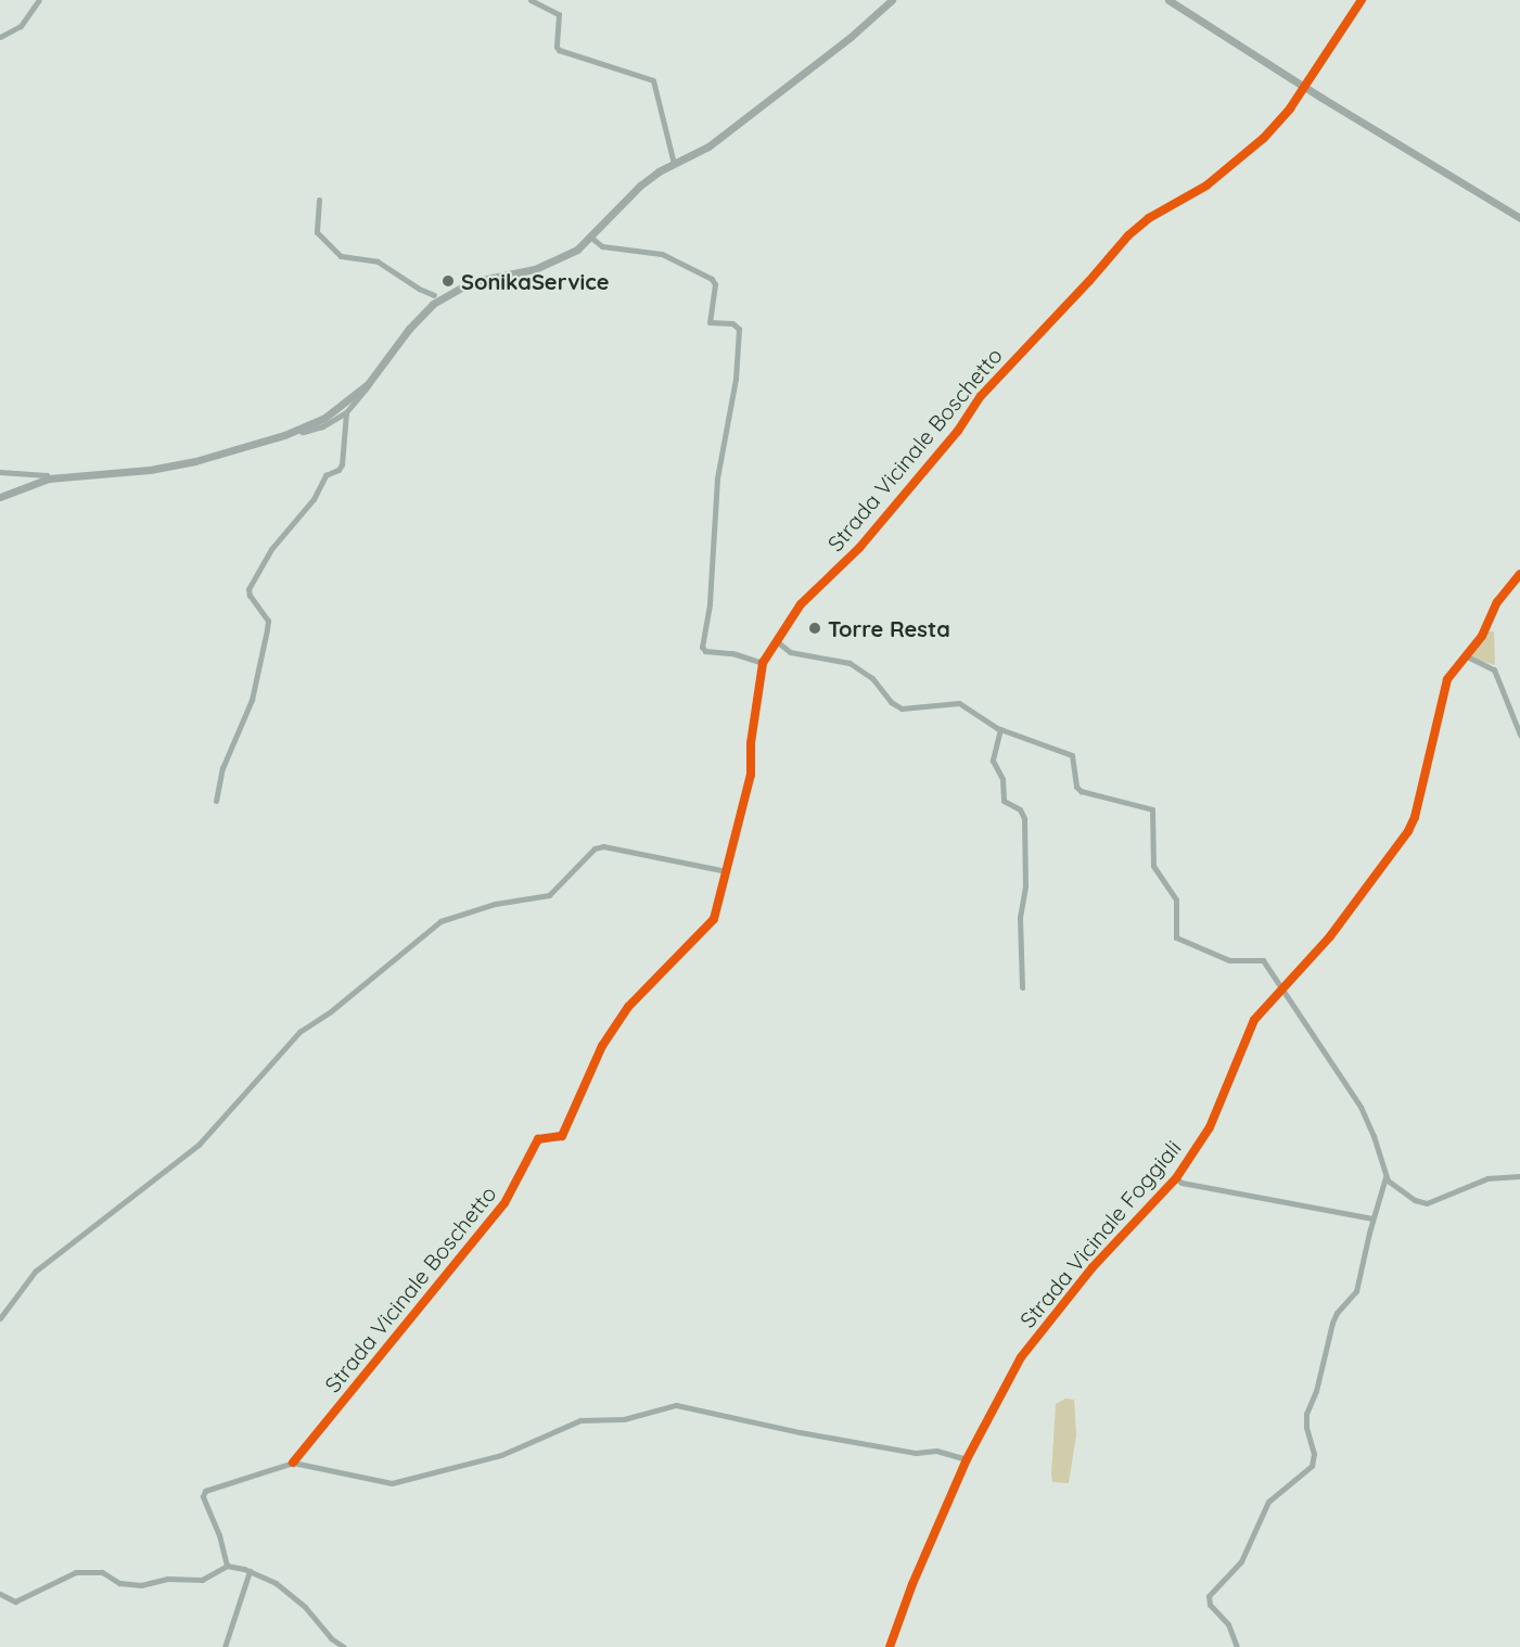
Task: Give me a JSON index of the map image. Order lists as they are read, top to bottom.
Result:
{
  "streets": {
    "street": ["Strada Vicinale Boschetto", "Strada Vicinale Foggiali"]
  },
  "places": ["SonikaService", "Torre Resta"]
}
